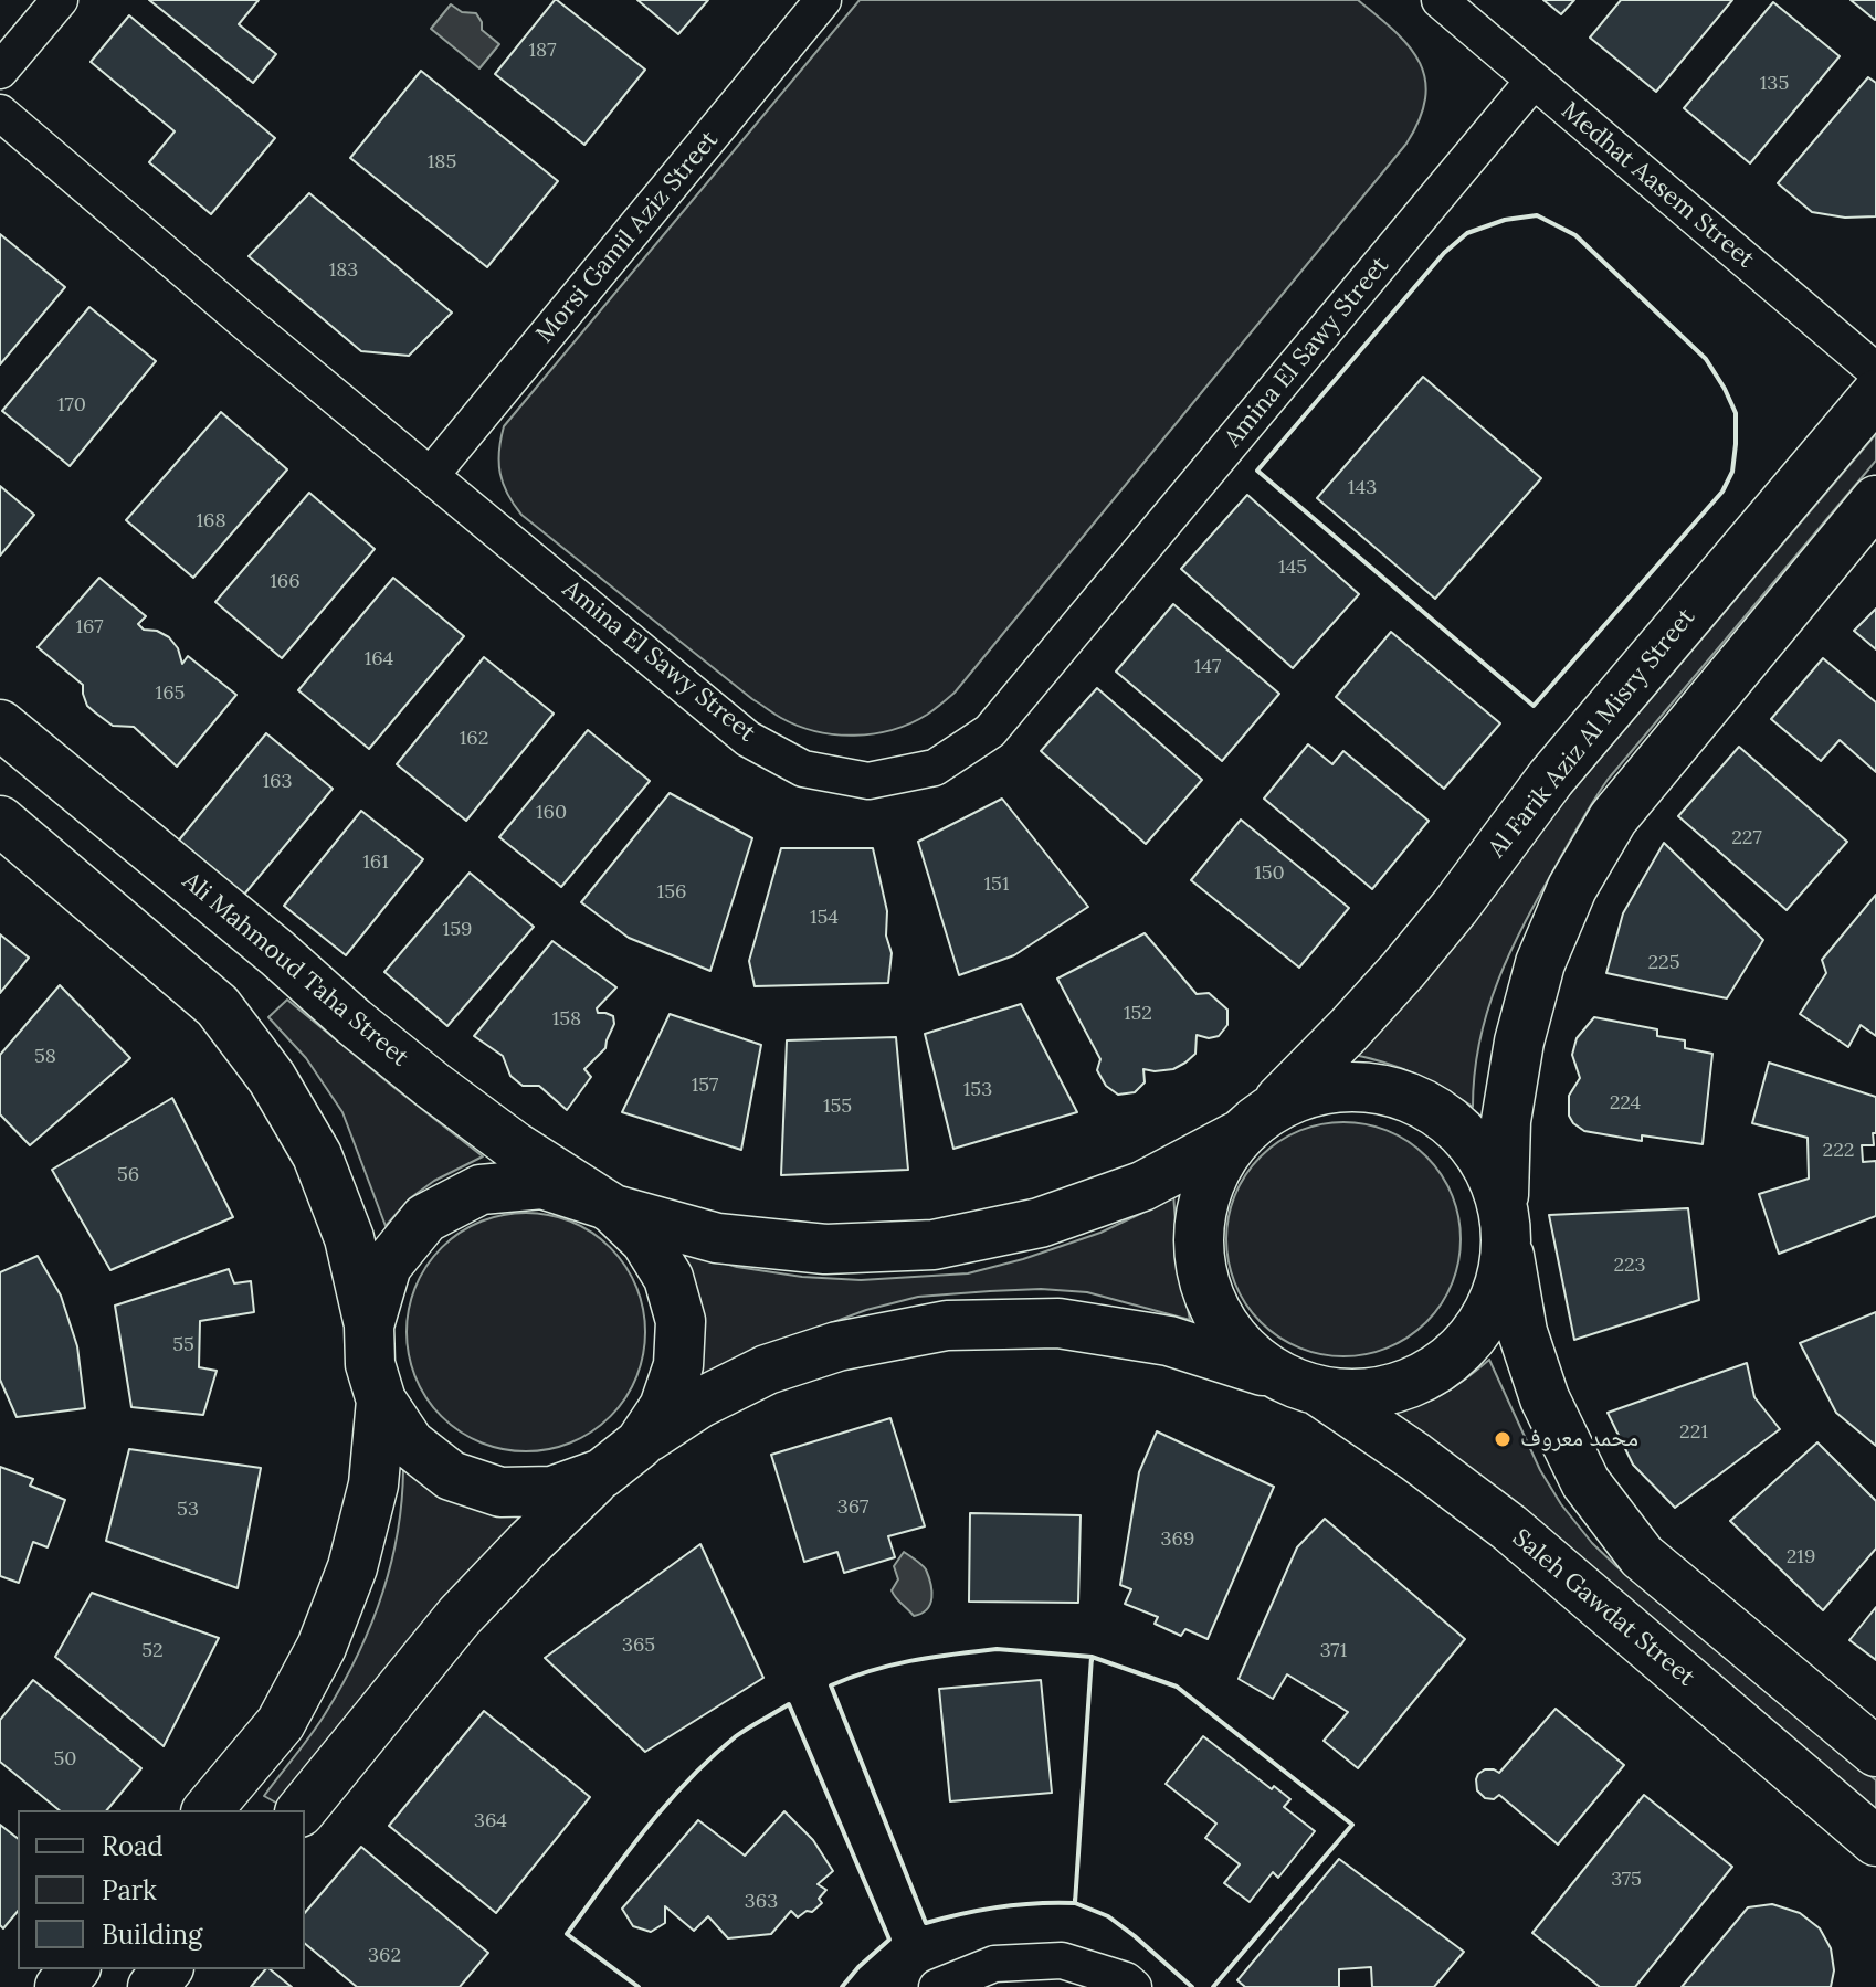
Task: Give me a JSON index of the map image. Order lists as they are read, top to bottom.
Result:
{
  "streets": {
    "street": [
      "Medhat Aasem Street",
      "Morsi Gamil Aziz Street",
      "Amina El Sawy Street",
      "Al Farik Aziz Al Misry Street",
      "Ali Mahmoud Taha Street",
      "Saleh Gawdat Street"
    ]
  },
  "crossings": [
    ["Medhat Aasem Street", "Amina El Sawy Street"],
    ["Morsi Gamil Aziz Street", "Amina El Sawy Street"],
    ["Al Farik Aziz Al Misry Street", "Ali Mahmoud Taha Street"],
    ["Al Farik Aziz Al Misry Street", "Saleh Gawdat Street"]
  ],
  "places": ["محمد معروف"],
  "house_numbers": [
    "187",
    "135",
    "185",
    "183",
    "170",
    "143",
    "168",
    "145",
    "166",
    "167",
    "164",
    "147",
    "165",
    "162",
    "163",
    "160",
    "227",
    "161",
    "150",
    "151",
    "156",
    "154",
    "159",
    "225",
    "152",
    "158",
    "58",
    "157",
    "153",
    "224",
    "155",
    "222",
    "56",
    "223",
    "55",
    "221",
    "367",
    "53",
    "369",
    "219",
    "365",
    "52",
    "371",
    "50",
    "364",
    "375",
    "363",
    "362"
  ],
  "legend": ["Road", "Park", "Building"]
}
